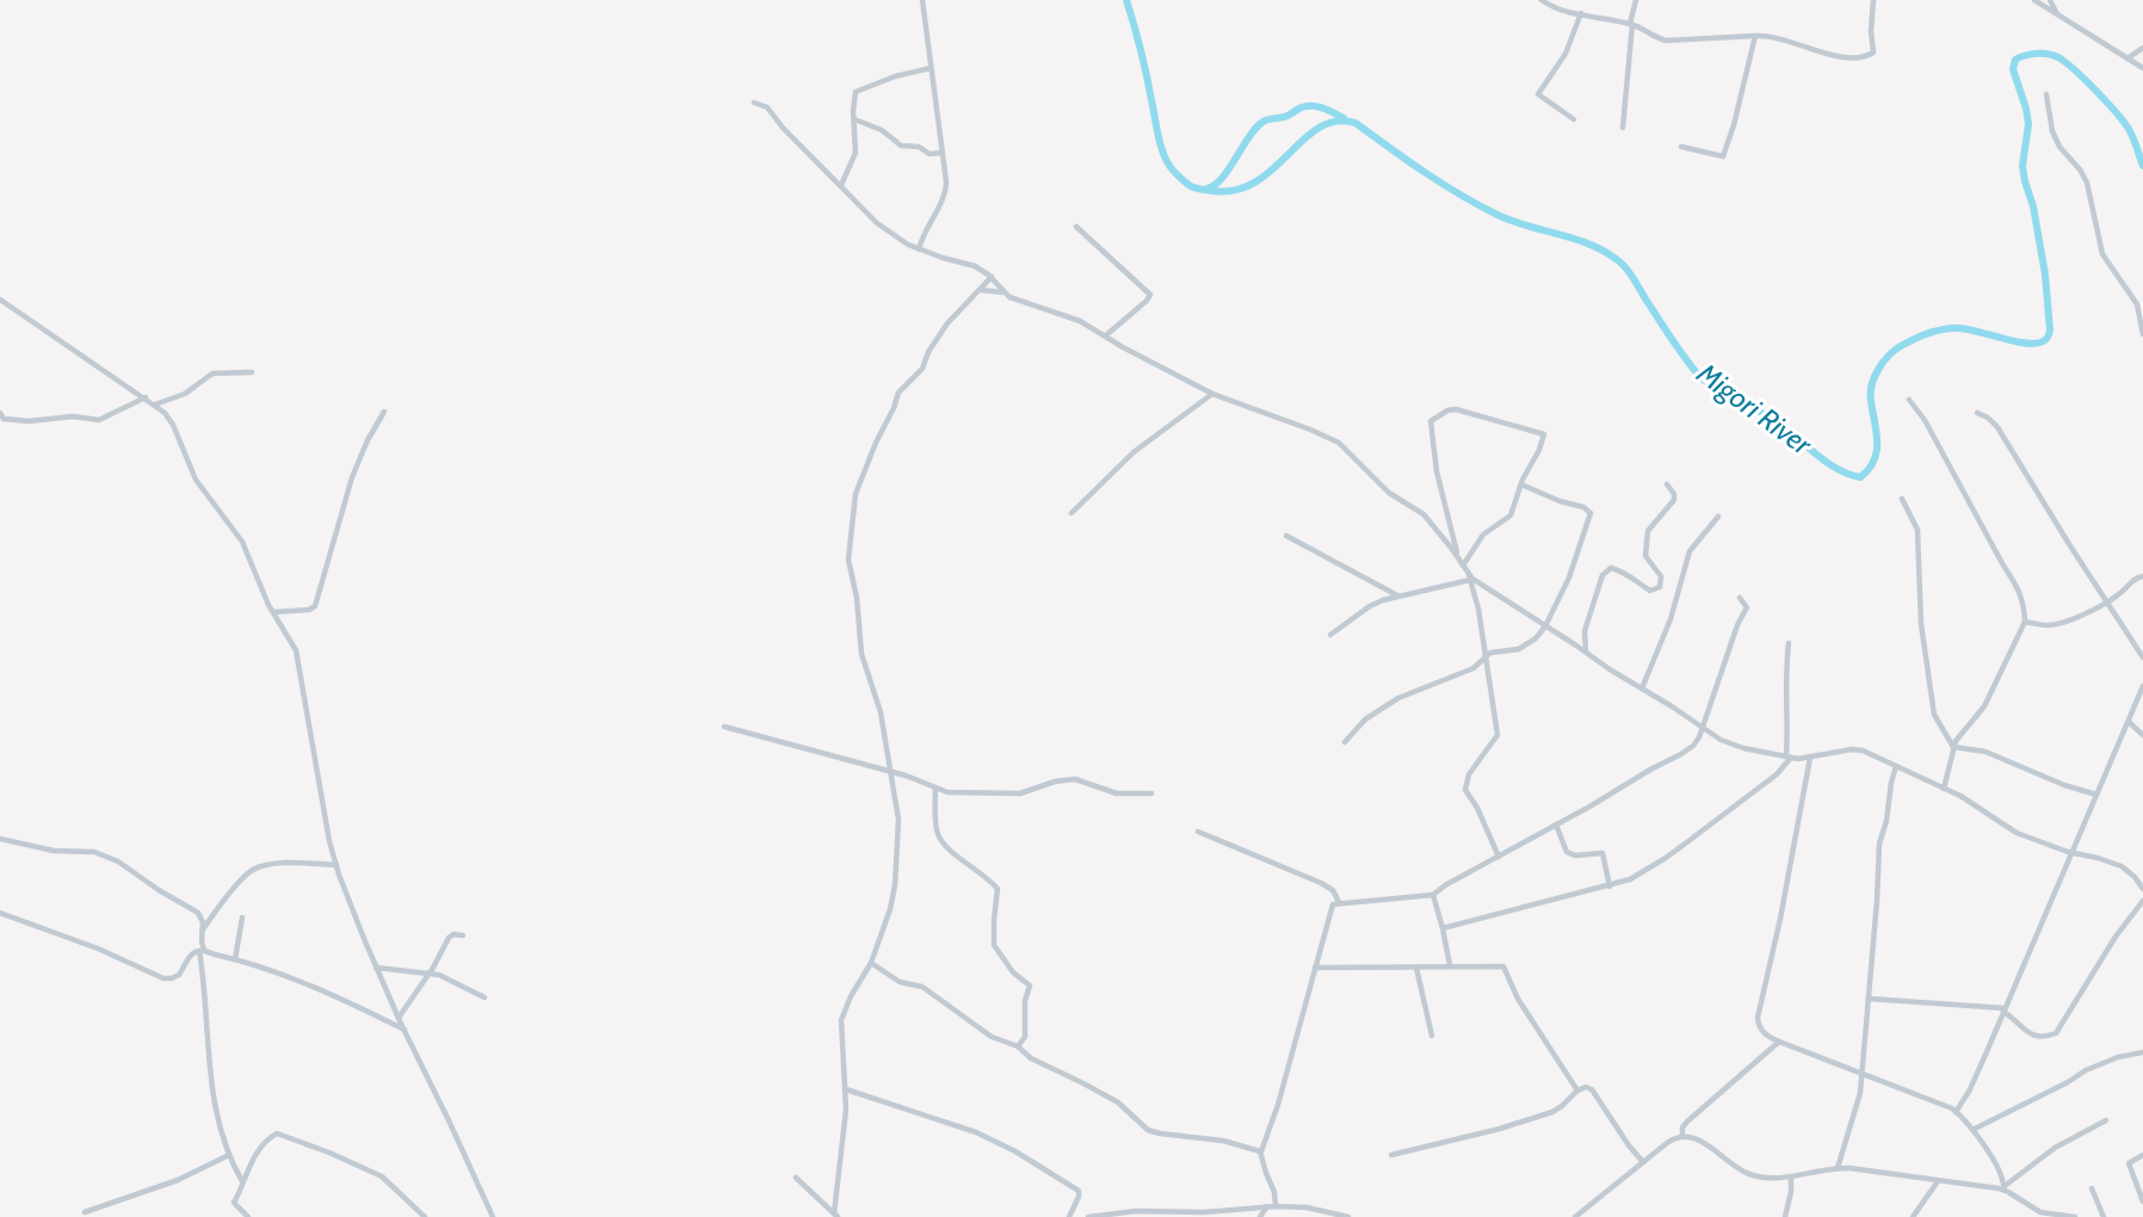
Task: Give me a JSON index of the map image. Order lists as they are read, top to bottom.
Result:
{
  "water": ["Migori River"]
}
